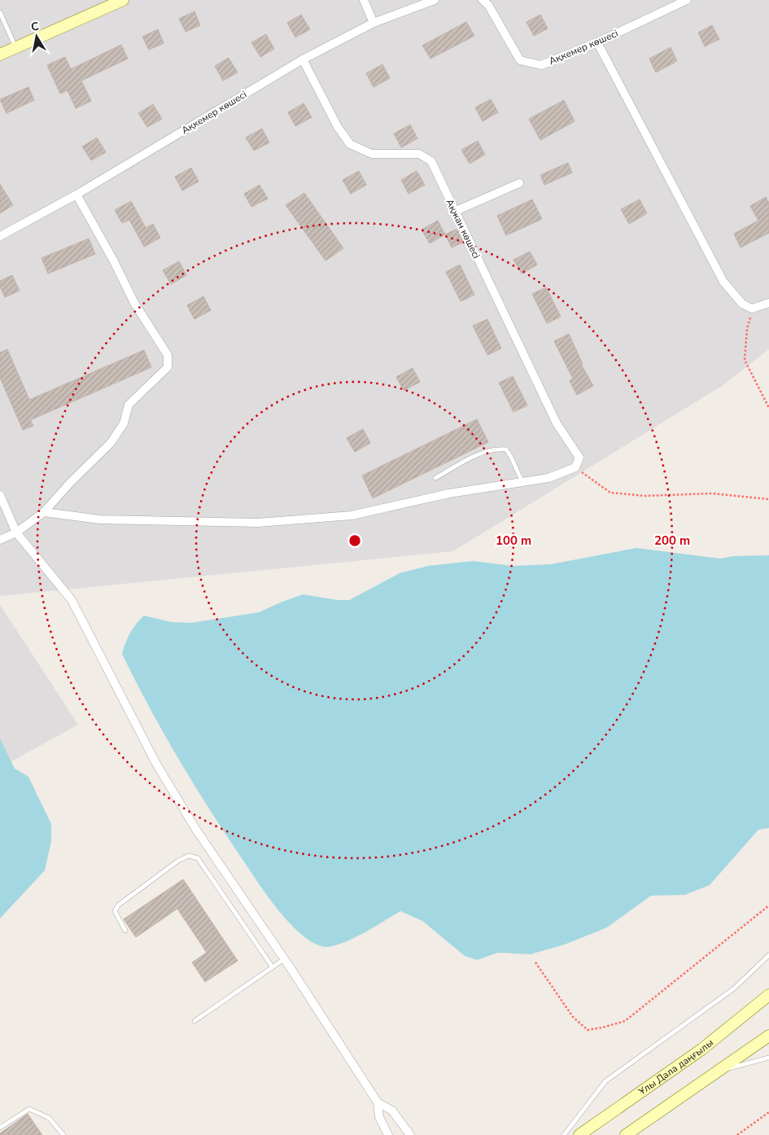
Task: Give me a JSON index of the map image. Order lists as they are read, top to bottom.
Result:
{
  "streets": {
    "main road": ["Ұлы Дала даңғылы"],
    "street": ["Ақкемер көшесі", "Ақжан көшесі"]
  },
  "crossings": [
    ["Ақкемер көшесі", "Ақжан көшесі"]
  ],
  "north": "top",
  "rings": ["100 m", "200 m"]
}
